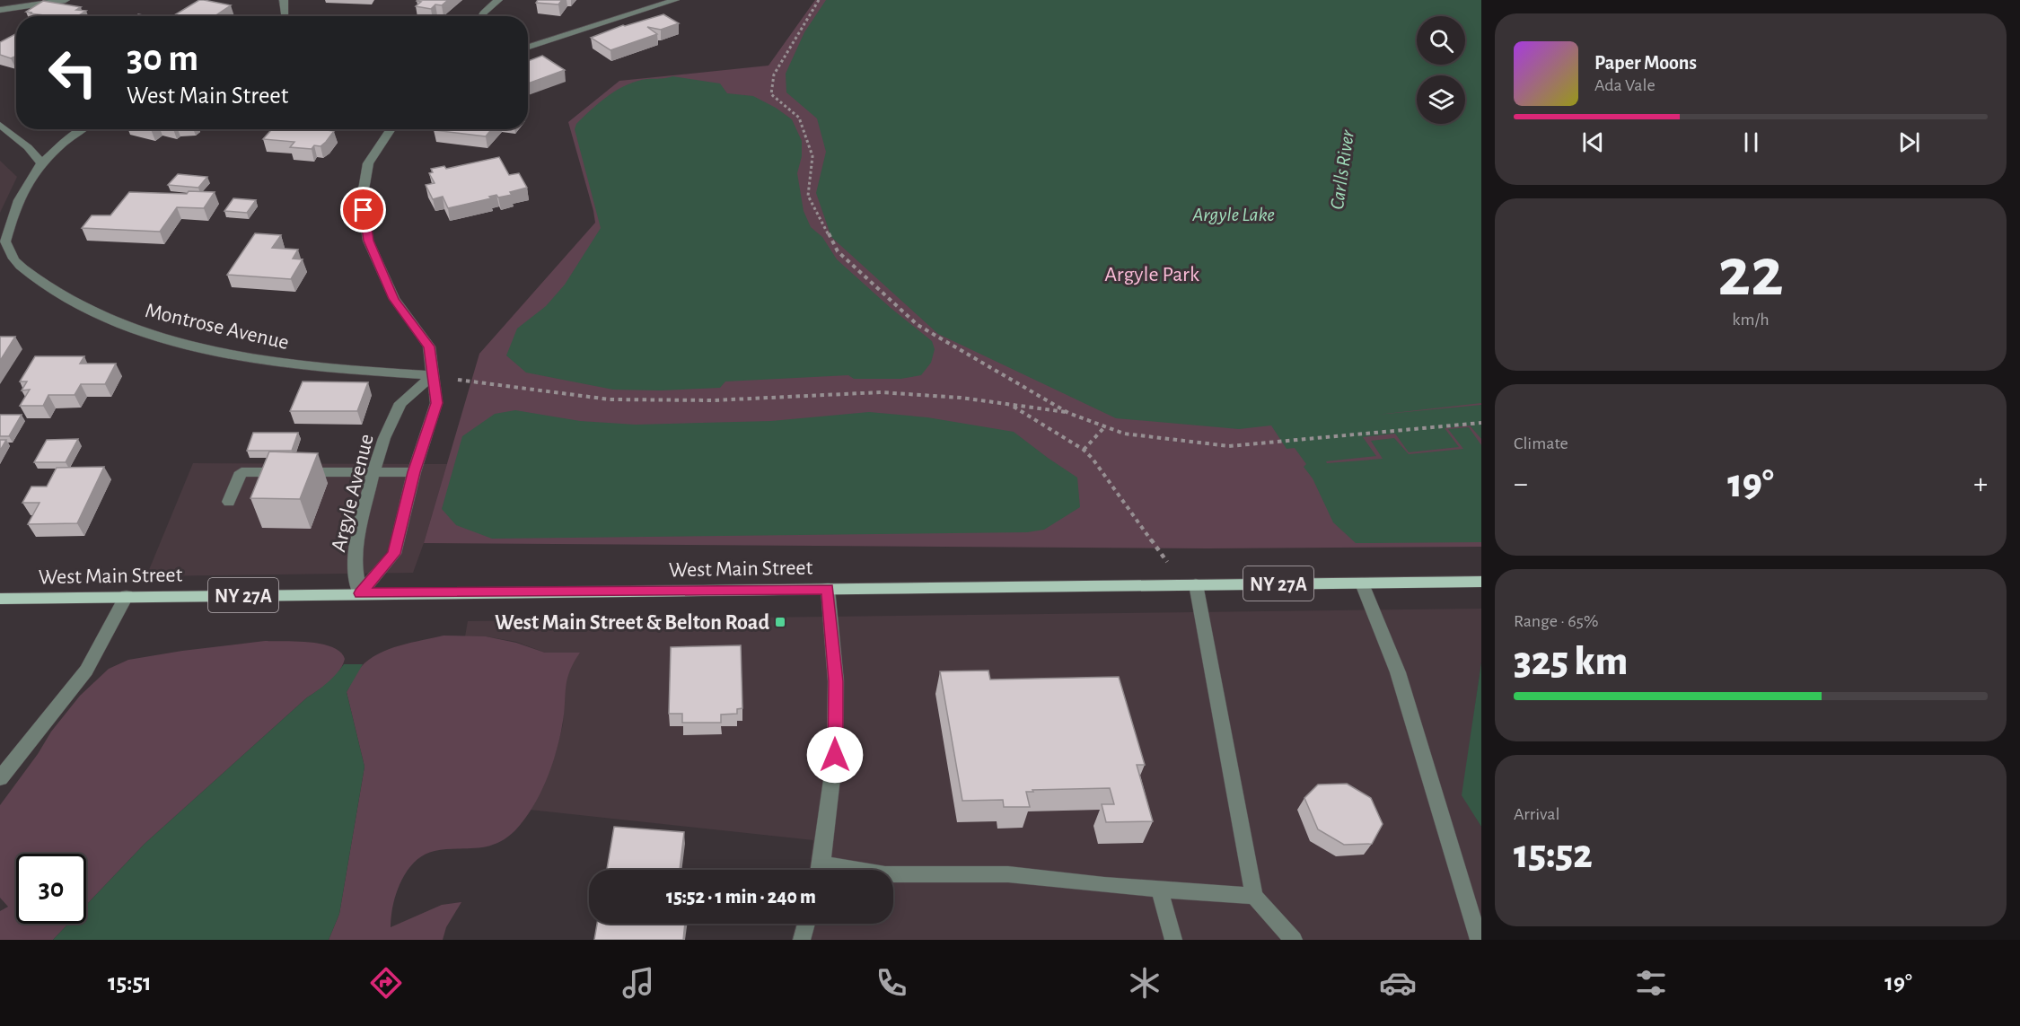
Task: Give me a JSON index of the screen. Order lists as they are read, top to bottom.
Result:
{
  "streets": {
    "main road": ["West Main Street", "NY 27A"],
    "street": ["Montrose Avenue", "Argyle Avenue"]
  },
  "crossings": [
    ["Montrose Avenue", "Argyle Avenue"],
    ["Argyle Avenue", "West Main Street"]
  ],
  "water": ["Carlls River", "Argyle Lake"],
  "parks": ["Argyle Park"],
  "places": {
    "transit": ["West Main Street & Belton Road"]
  },
  "page": {
    "turn": ["30 m", "West Main Street"],
    "song": ["Paper Moons", "Ada Vale"],
    "tile": [
      ["22", "km/h"],
      "Climate",
      ["Range · 65%", "325 km"],
      ["Arrival", "15:52"]
    ],
    "heat": ["−", "19°", "+"],
    "limit": "30",
    "trip": "15:52 · 1 min · 240 m",
    "tabs": ["15:51", "19°"]
  }
}
